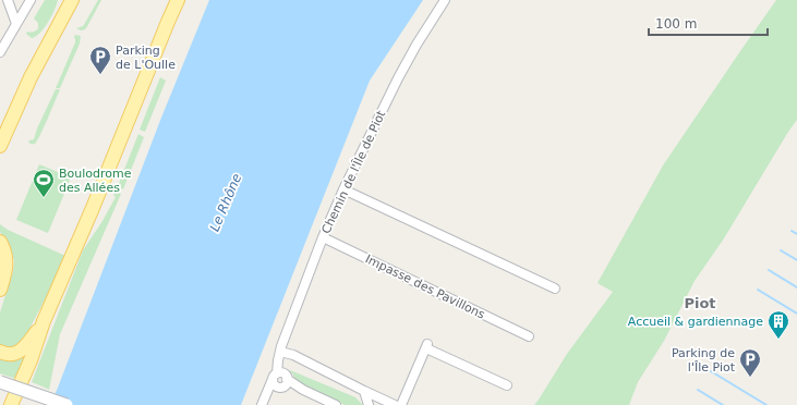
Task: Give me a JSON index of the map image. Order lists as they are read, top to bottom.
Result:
{
  "streets": {
    "street": ["Chemin de l'Île de Piot", "Impasse des Pavillons"]
  },
  "crossings": [
    ["Chemin de l'Île de Piot", "Impasse des Pavillons"]
  ],
  "districts": ["Piot"],
  "water": ["Le Rhône"],
  "places": {
    "parking": ["Parking de L'Oulle", "Parking de l'Île Piot"],
    "sports": ["Boulodrome des Allées"],
    "building": ["Accueil & gardiennage"]
  },
  "scale_bar": "100 m"
}
